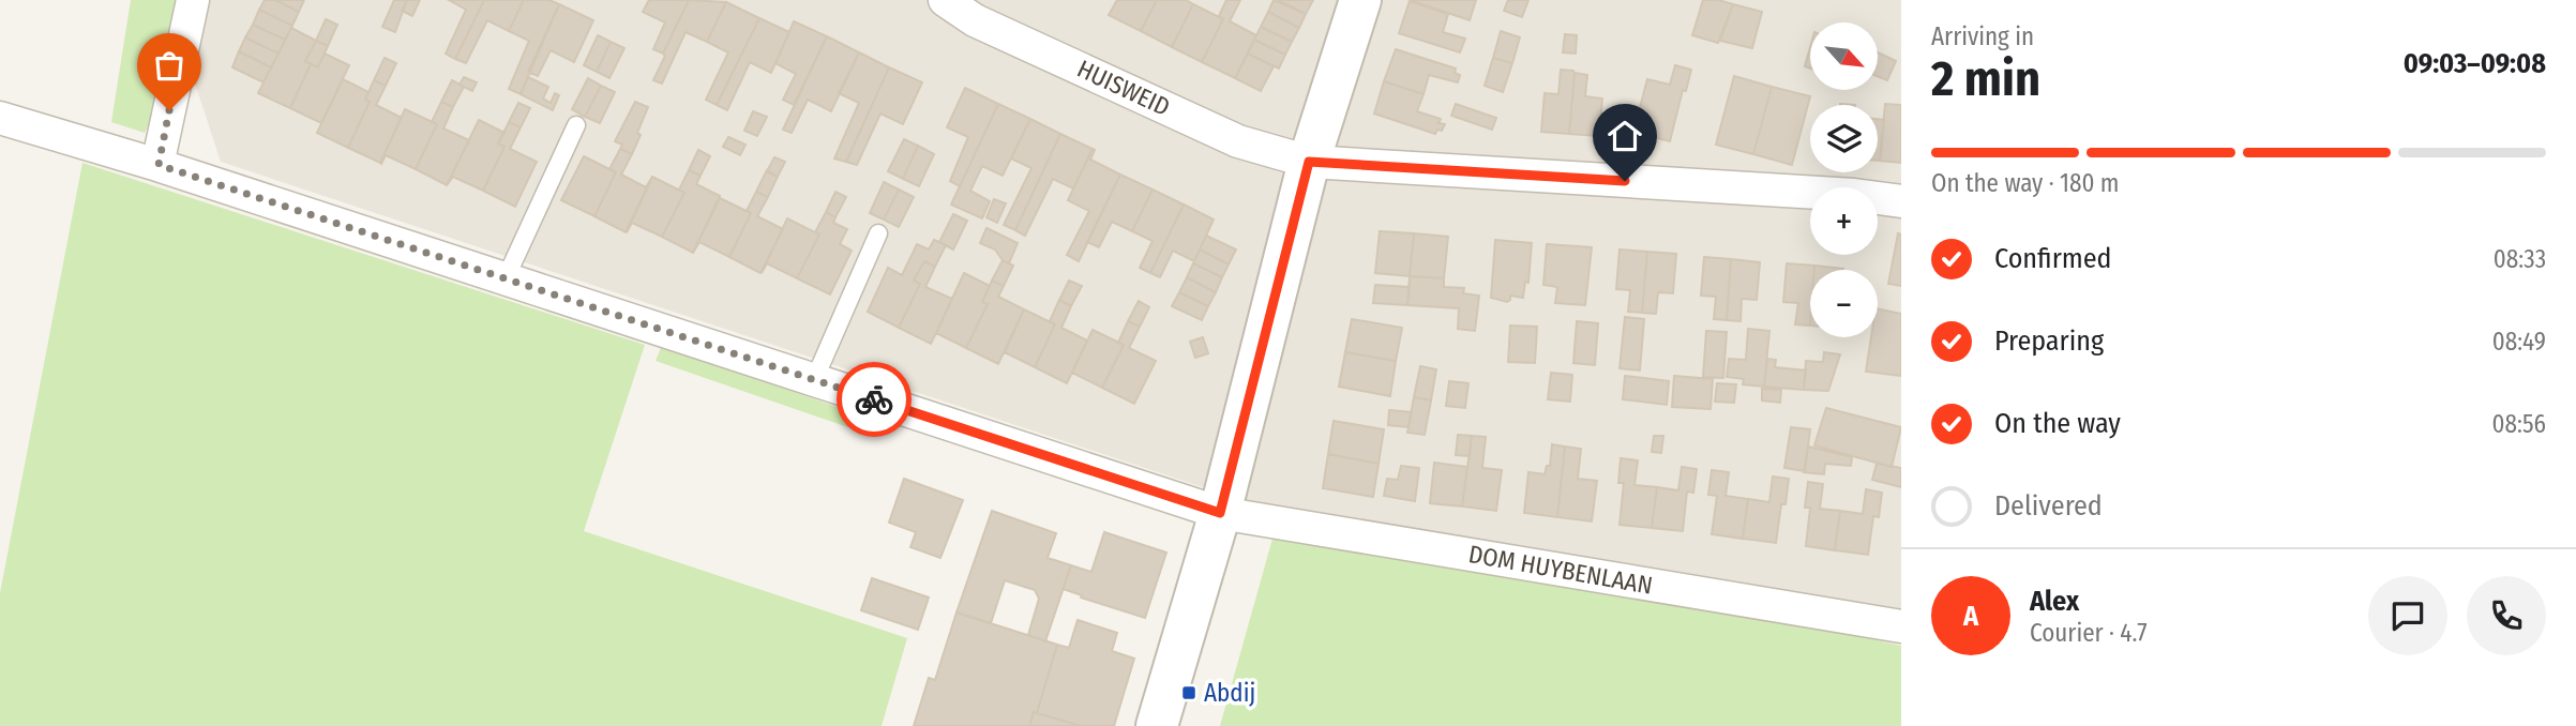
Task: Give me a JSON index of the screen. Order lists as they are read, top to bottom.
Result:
{
  "streets": {
    "street": ["HUISWEID", "DOM HUYBENLAAN"]
  },
  "places": {
    "transit": ["Abdij"]
  },
  "north": "bottom right",
  "page": {
    "heading": ["2 min", "Arriving in", "09:03–09:08"],
    "panel": ["Alex", "Courier · 4.7"],
    "map_buttons": ["+", "−"],
    "bar": "On the way · 180 m",
    "list": [
      ["Confirmed", "08:33"],
      ["Preparing", "08:49"],
      ["On the way", "08:56"],
      "Delivered"
    ],
    "round": "A"
  }
}
